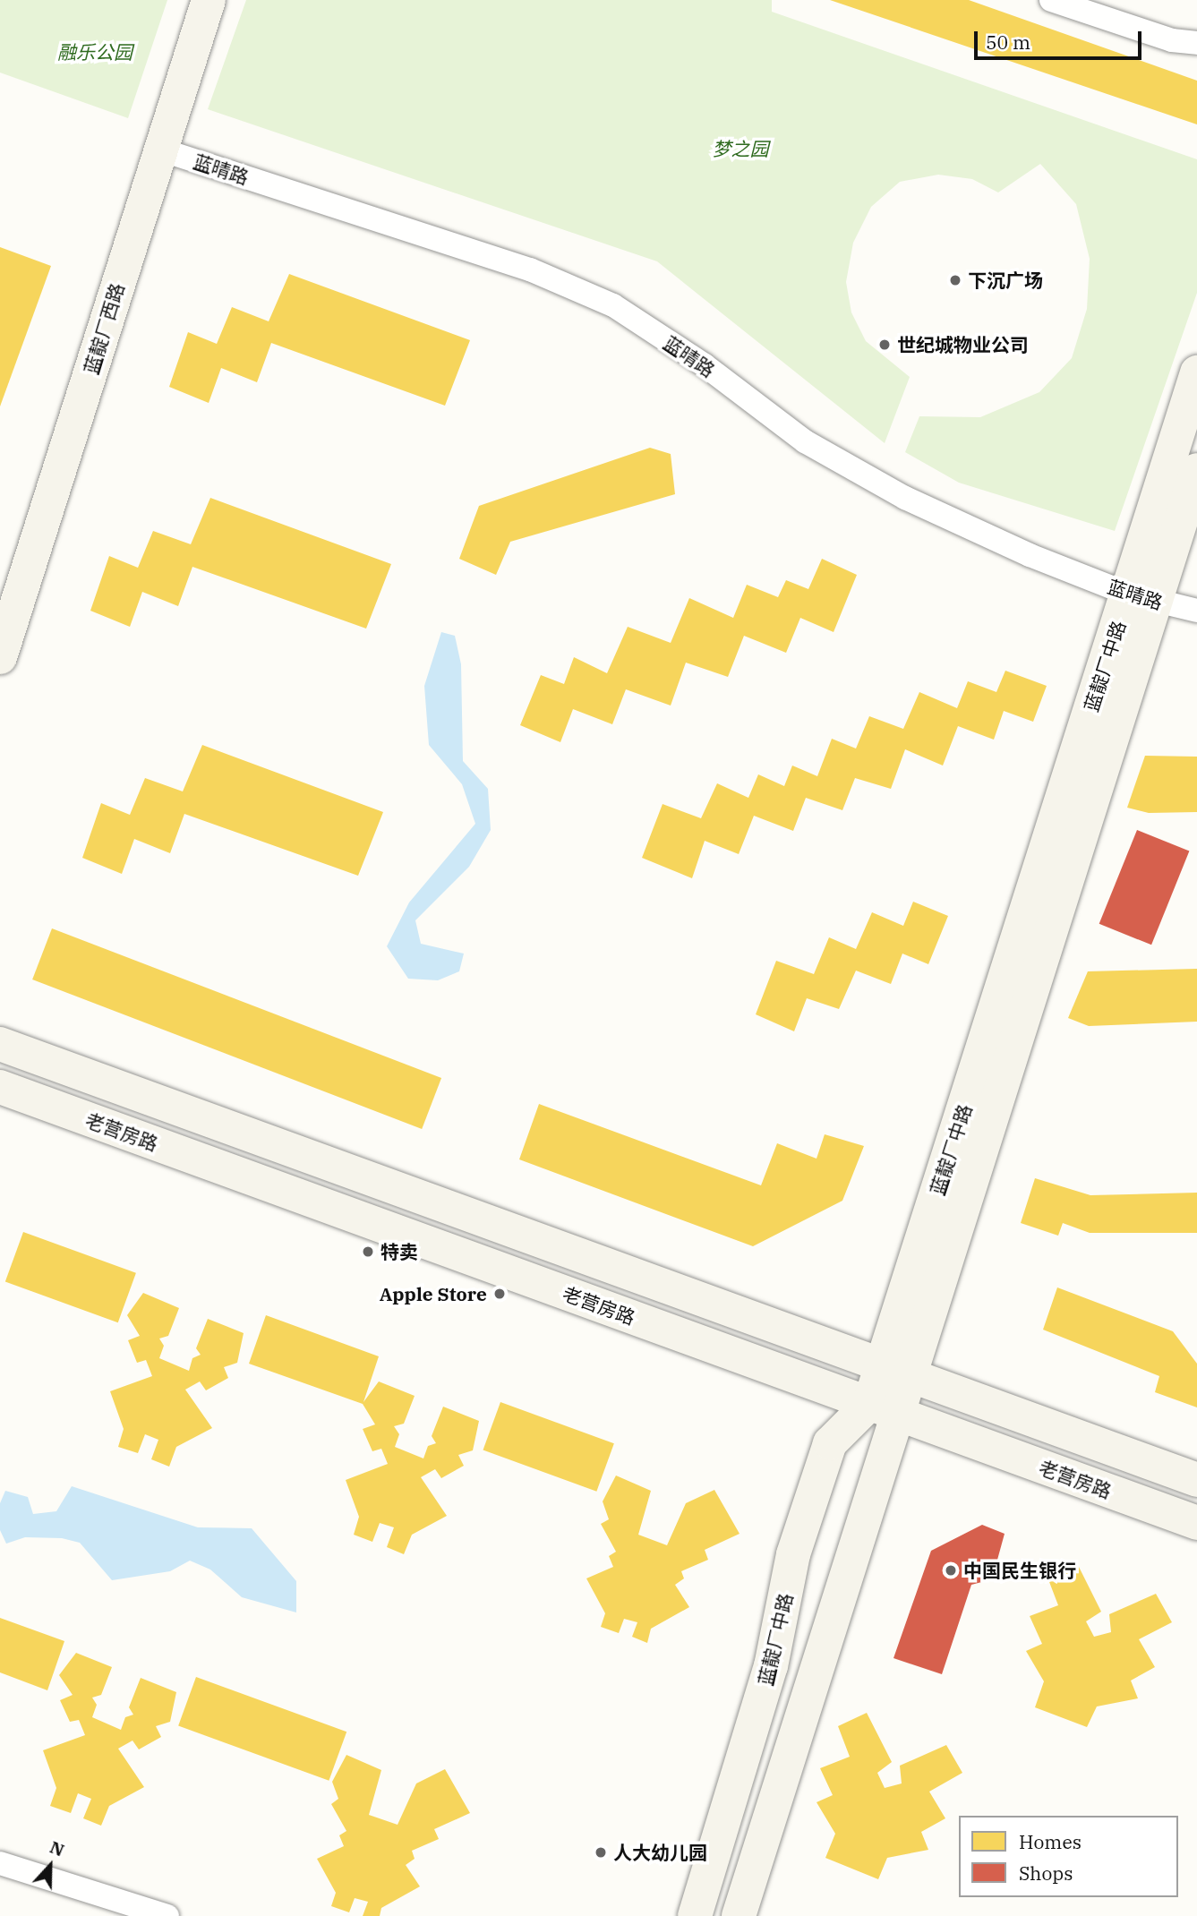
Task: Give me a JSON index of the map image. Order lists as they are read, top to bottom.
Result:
{
  "streets": {
    "street": [
      "蓝晴路",
      "蓝靛厂西路",
      "蓝靛厂中路",
      "老营房路"
    ]
  },
  "crossings": [
    ["蓝晴路", "蓝靛厂西路"],
    ["蓝晴路", "蓝靛厂中路"],
    ["蓝靛厂中路", "老营房路"]
  ],
  "parks": ["融乐公园", "梦之园"],
  "places": [
    "下沉广场",
    "世纪城物业公司",
    "特卖",
    "Apple Store",
    "中国民生银行",
    "人大幼儿园"
  ],
  "legend": ["Homes", "Shops"],
  "scale_bar": "50 m",
  "north": "top"
}
